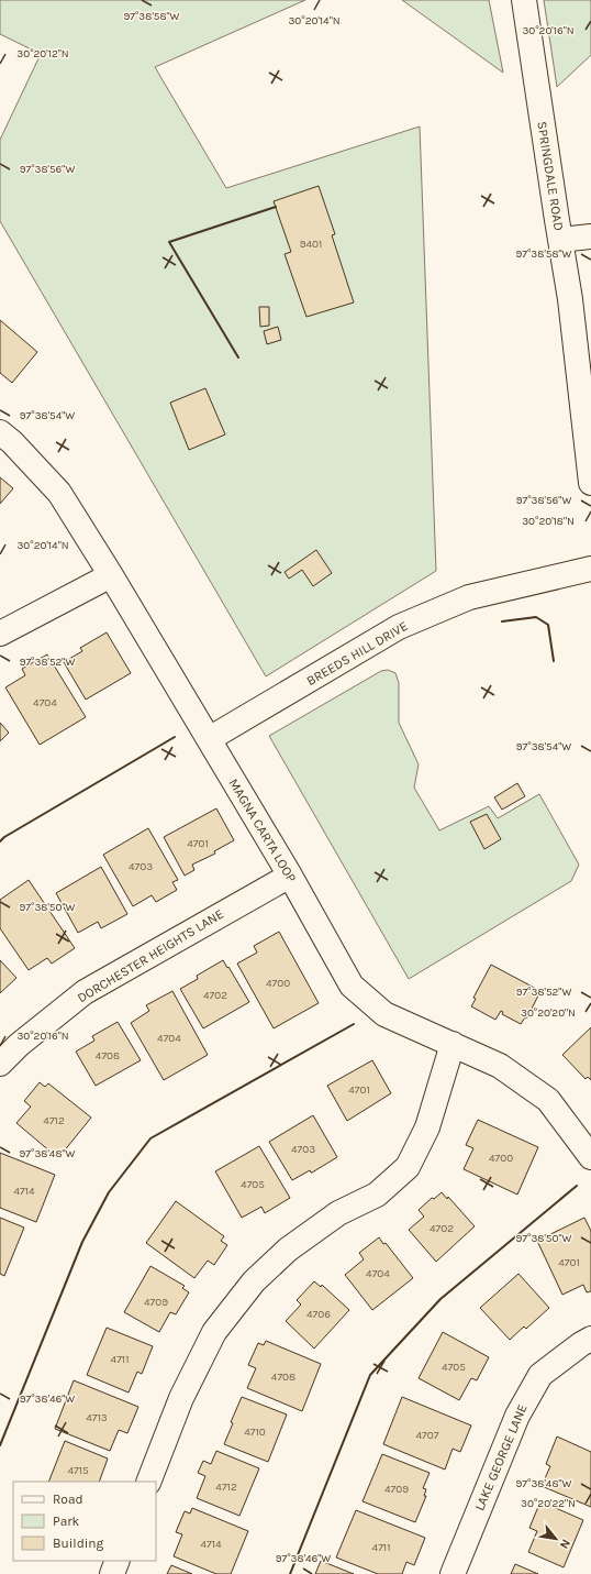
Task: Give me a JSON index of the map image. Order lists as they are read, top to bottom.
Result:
{
  "streets": {
    "street": [
      "SPRINGDALE ROAD",
      "BREEDS HILL DRIVE",
      "MAGNA CARTA LOOP",
      "DORCHESTER HEIGHTS LANE",
      "LAKE GEORGE LANE"
    ]
  },
  "crossings": [
    ["BREEDS HILL DRIVE", "MAGNA CARTA LOOP"],
    ["MAGNA CARTA LOOP", "DORCHESTER HEIGHTS LANE"]
  ],
  "house_numbers": [
    "9401",
    "4704",
    "4701",
    "4703",
    "4700",
    "4702",
    "4704",
    "4708",
    "4701",
    "4712",
    "4703",
    "4700",
    "4705",
    "4714",
    "4702",
    "4701",
    "4704",
    "4709",
    "4706",
    "4711",
    "4705",
    "4708",
    "4713",
    "4710",
    "4707",
    "4715",
    "4712",
    "4709",
    "4714",
    "4711"
  ],
  "legend": ["Road", "Park", "Building"],
  "north": "bottom right",
  "coordinates": [
    "97°38'58\"W",
    "30°20'14\"N",
    "30°20'16\"N",
    "30°20'12\"N",
    "97°38'56\"W",
    "97°38'54\"W",
    "30°20'18\"N",
    "97°38'52\"W",
    "97°38'50\"W",
    "30°20'20\"N",
    "97°38'48\"W",
    "97°38'46\"W",
    "30°20'22\"N"
  ]
}
